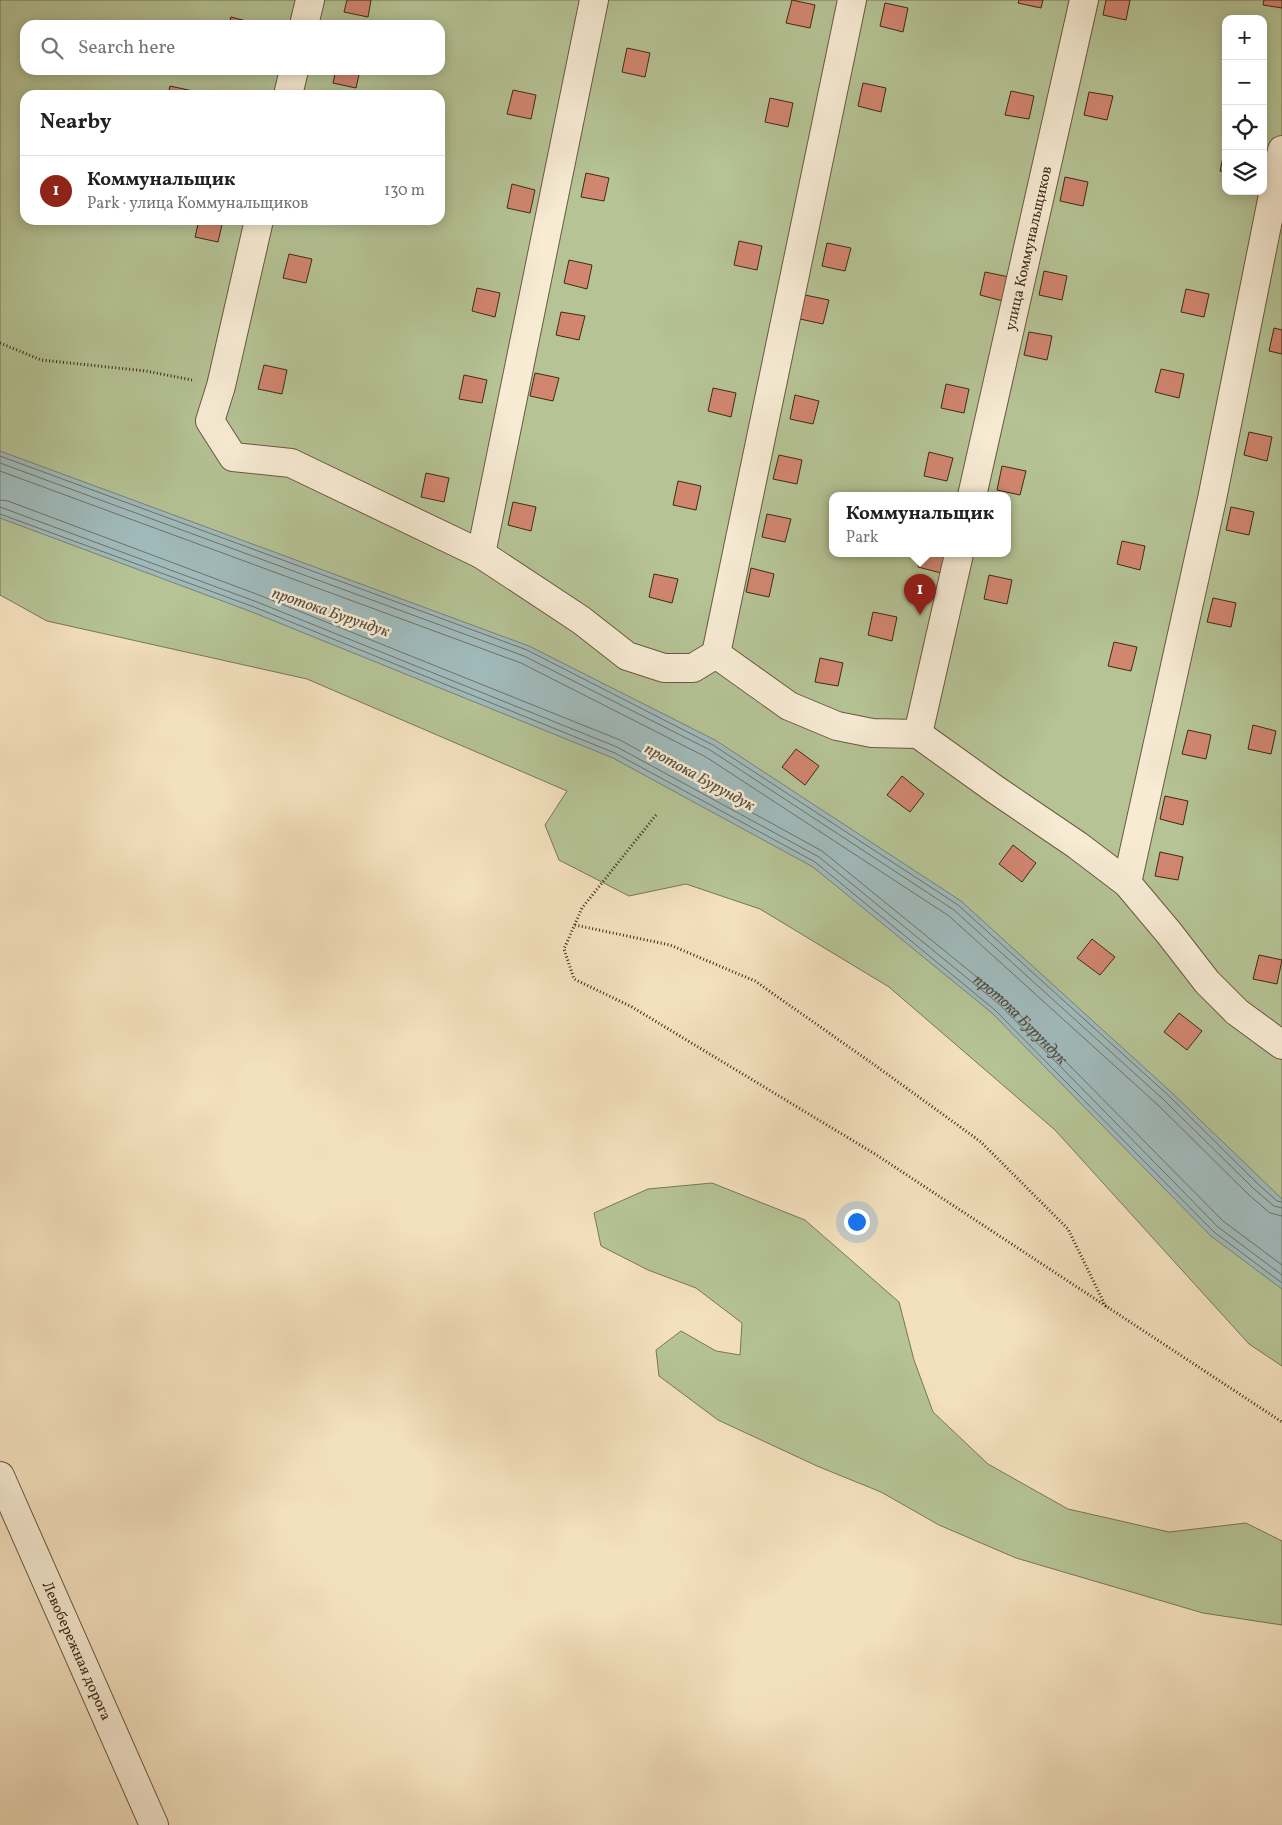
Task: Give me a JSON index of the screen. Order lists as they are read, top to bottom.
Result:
{
  "streets": {
    "street": ["улица Коммунальщиков", "Левобережная дорога"]
  },
  "water": ["протока Бурундук"],
  "page": {
    "map_buttons": ["+", "−"],
    "search": "Search here",
    "heading": "Nearby",
    "list": [
      {
        "mark": "1",
        "name": "Коммунальщик",
        "note": "Park · улица Коммунальщиков",
        "value": "130 m"
      }
    ],
    "popup": ["Коммунальщик", "Park"],
    "pins": "1"
  }
}
